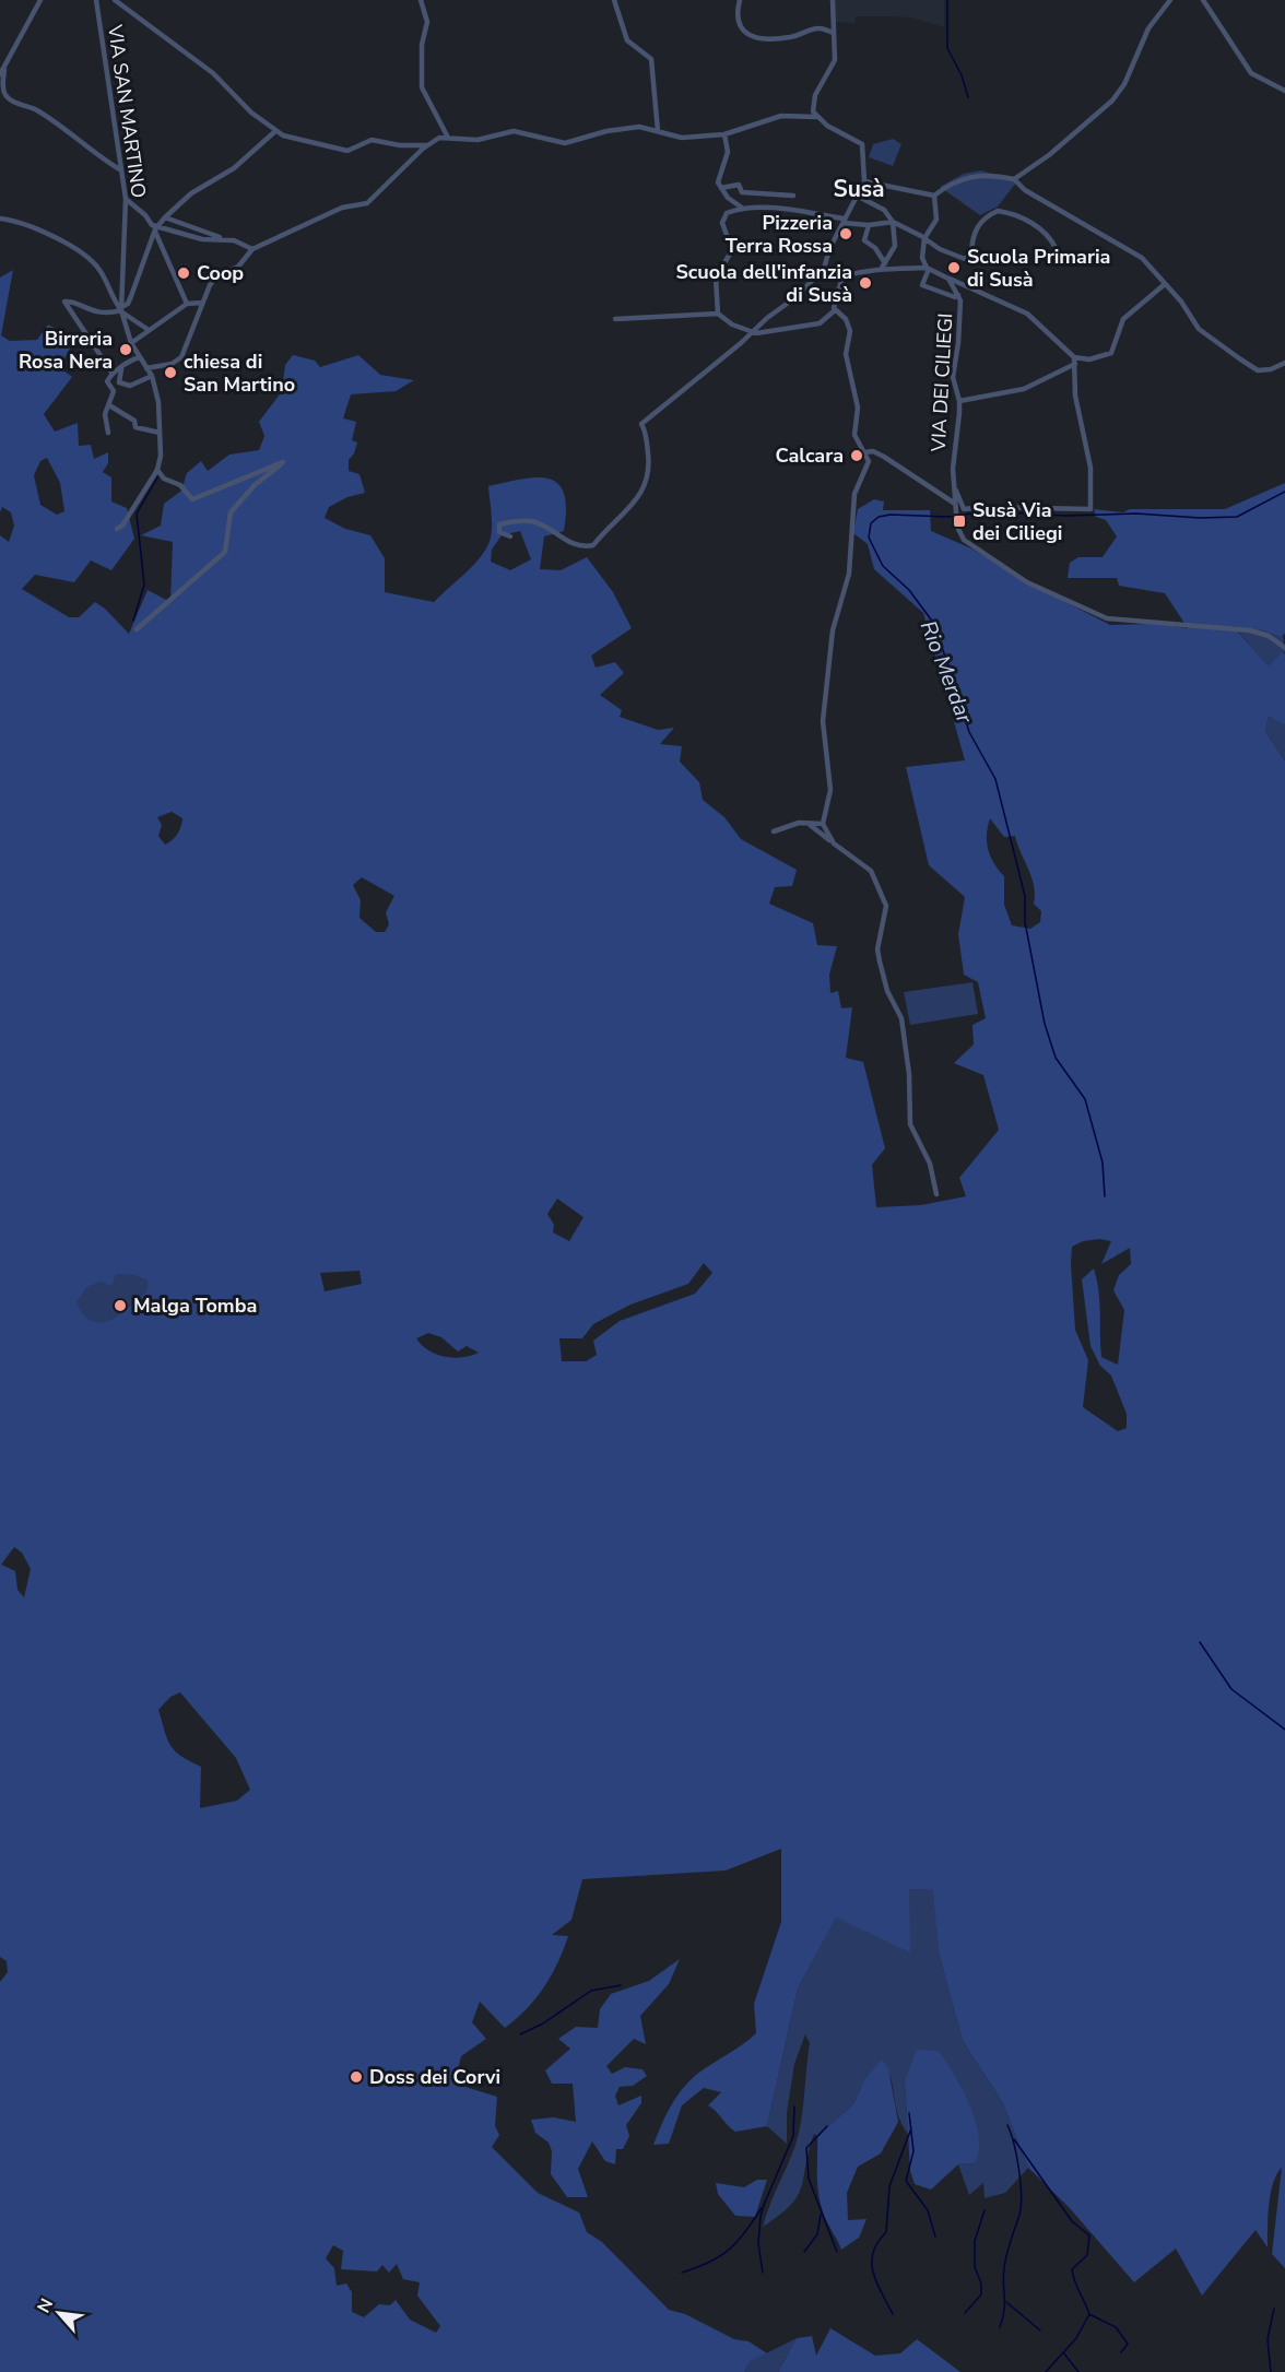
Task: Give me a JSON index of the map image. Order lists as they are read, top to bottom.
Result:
{
  "streets": {
    "street": ["VIA SAN MARTINO", "VIA DEI CILIEGI"]
  },
  "districts": ["Susà"],
  "water": ["Rio Merdar"],
  "places": {
    "other": [
      "Pizzeria Terra Rossa",
      "Scuola Primaria di Susà",
      "Coop",
      "Scuola dell'infanzia di Susà",
      "Birreria Rosa Nera",
      "chiesa di San Martino",
      "Calcara",
      "Malga Tomba",
      "Doss dei Corvi"
    ],
    "transit": ["Susà Via dei Ciliegi"]
  },
  "north": "top left"
}
